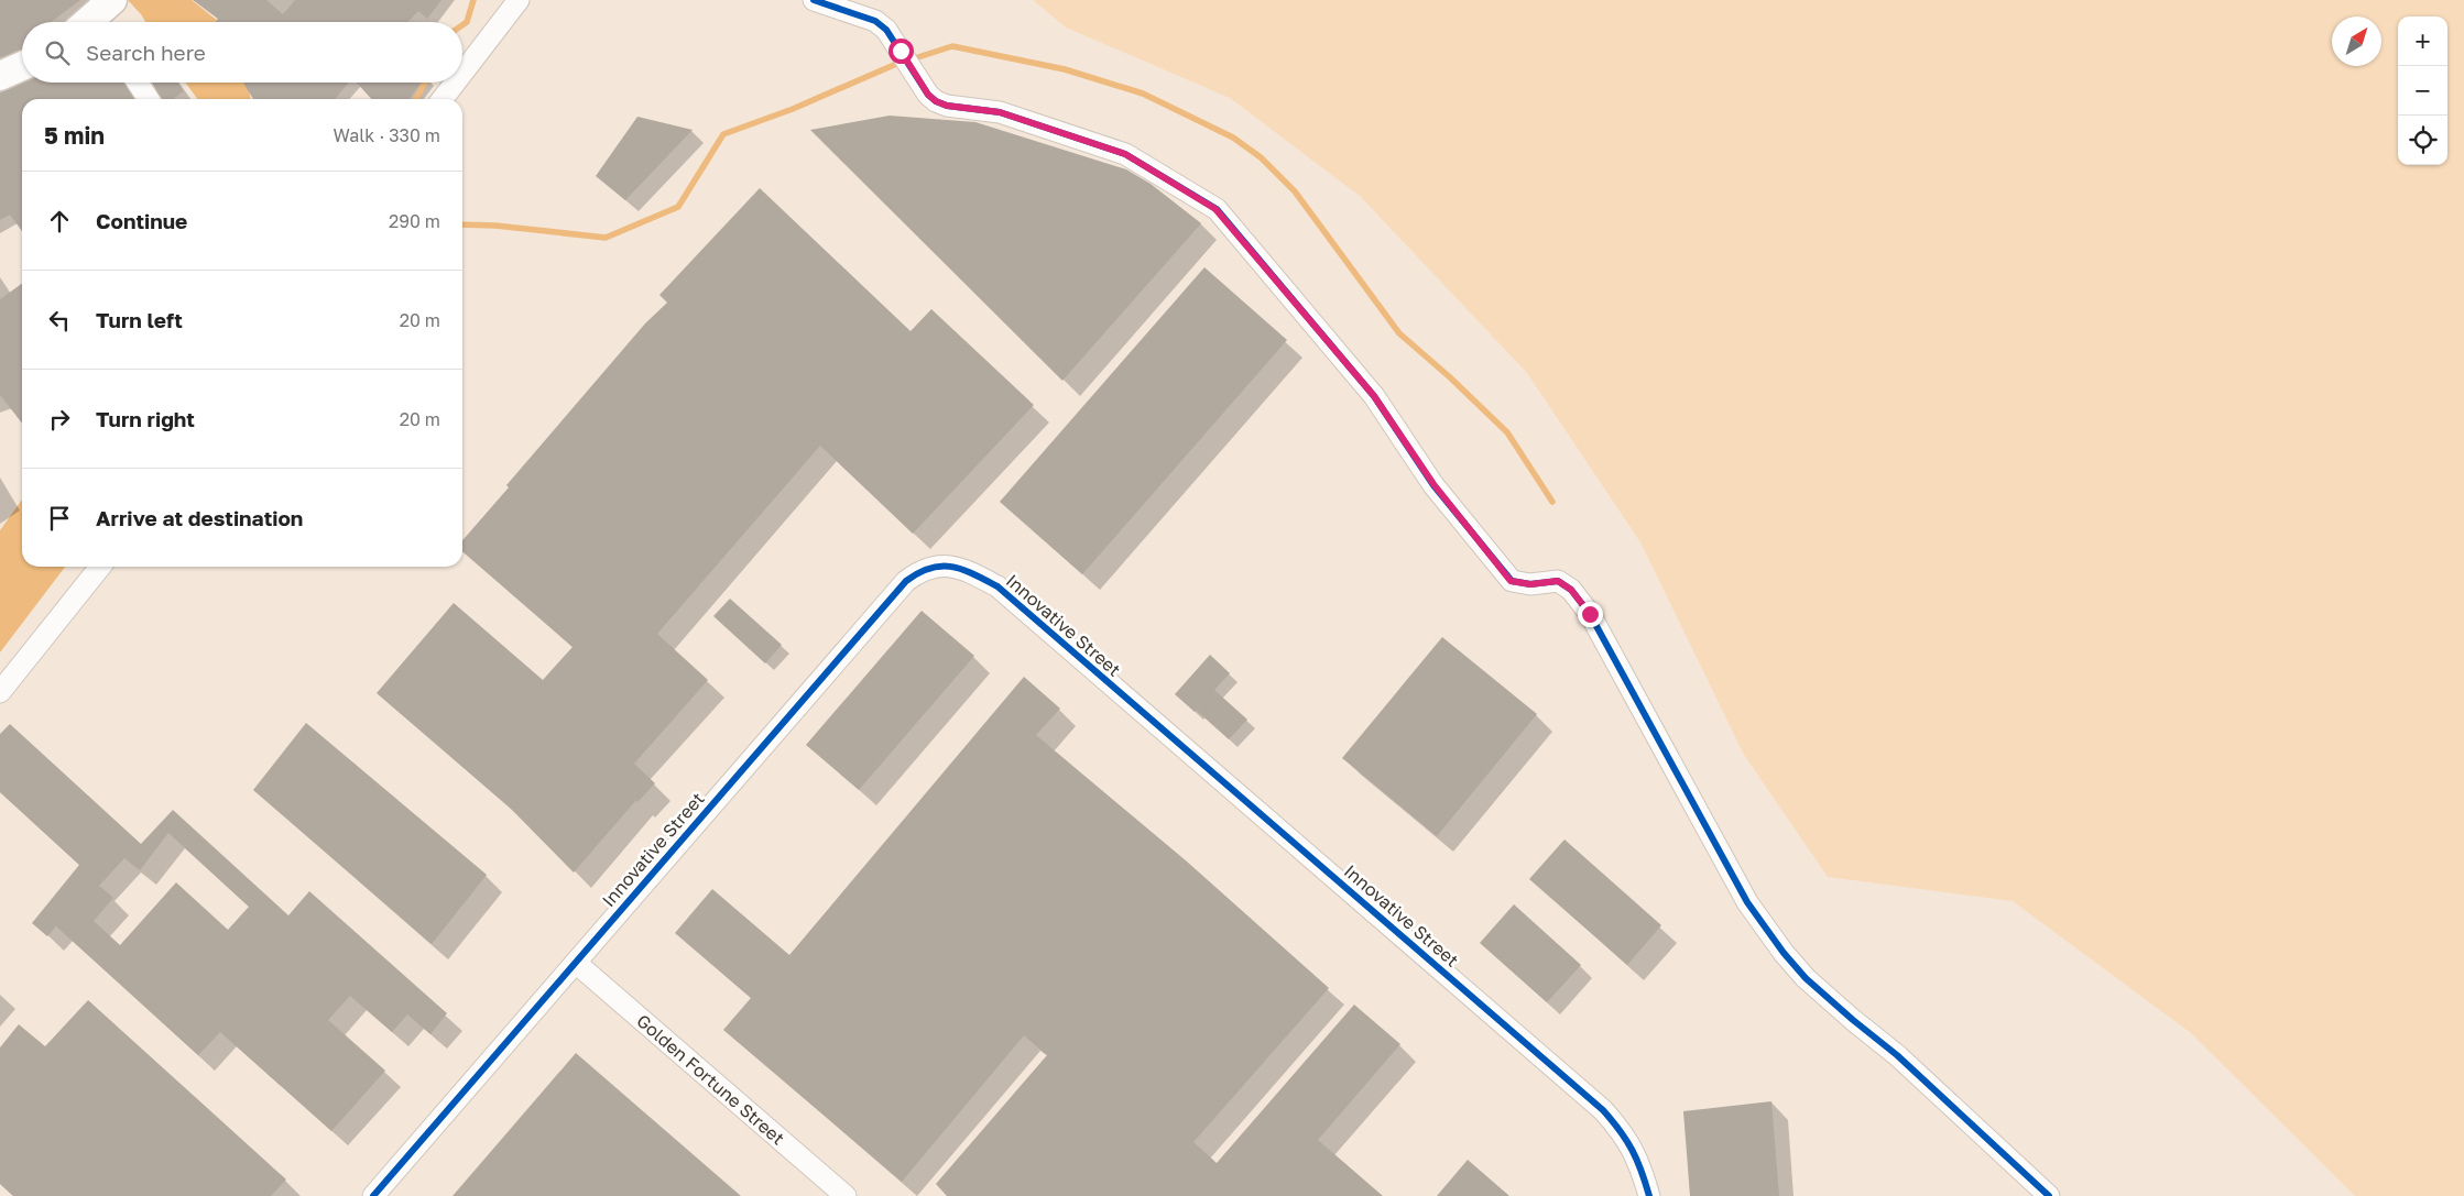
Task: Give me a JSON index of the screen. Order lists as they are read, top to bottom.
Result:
{
  "streets": {
    "street": ["Innovative Street", "Golden Fortune Street"]
  },
  "crossings": [
    ["Innovative Street", "Golden Fortune Street"]
  ],
  "north": "top right",
  "page": {
    "map_buttons": ["+", "−"],
    "search": "Search here",
    "heading": ["5 min", "Walk · 330 m"],
    "list": [
      ["Continue", "290 m"],
      ["Turn left", "20 m"],
      ["Turn right", "20 m"],
      "Arrive at destination"
    ]
  }
}
